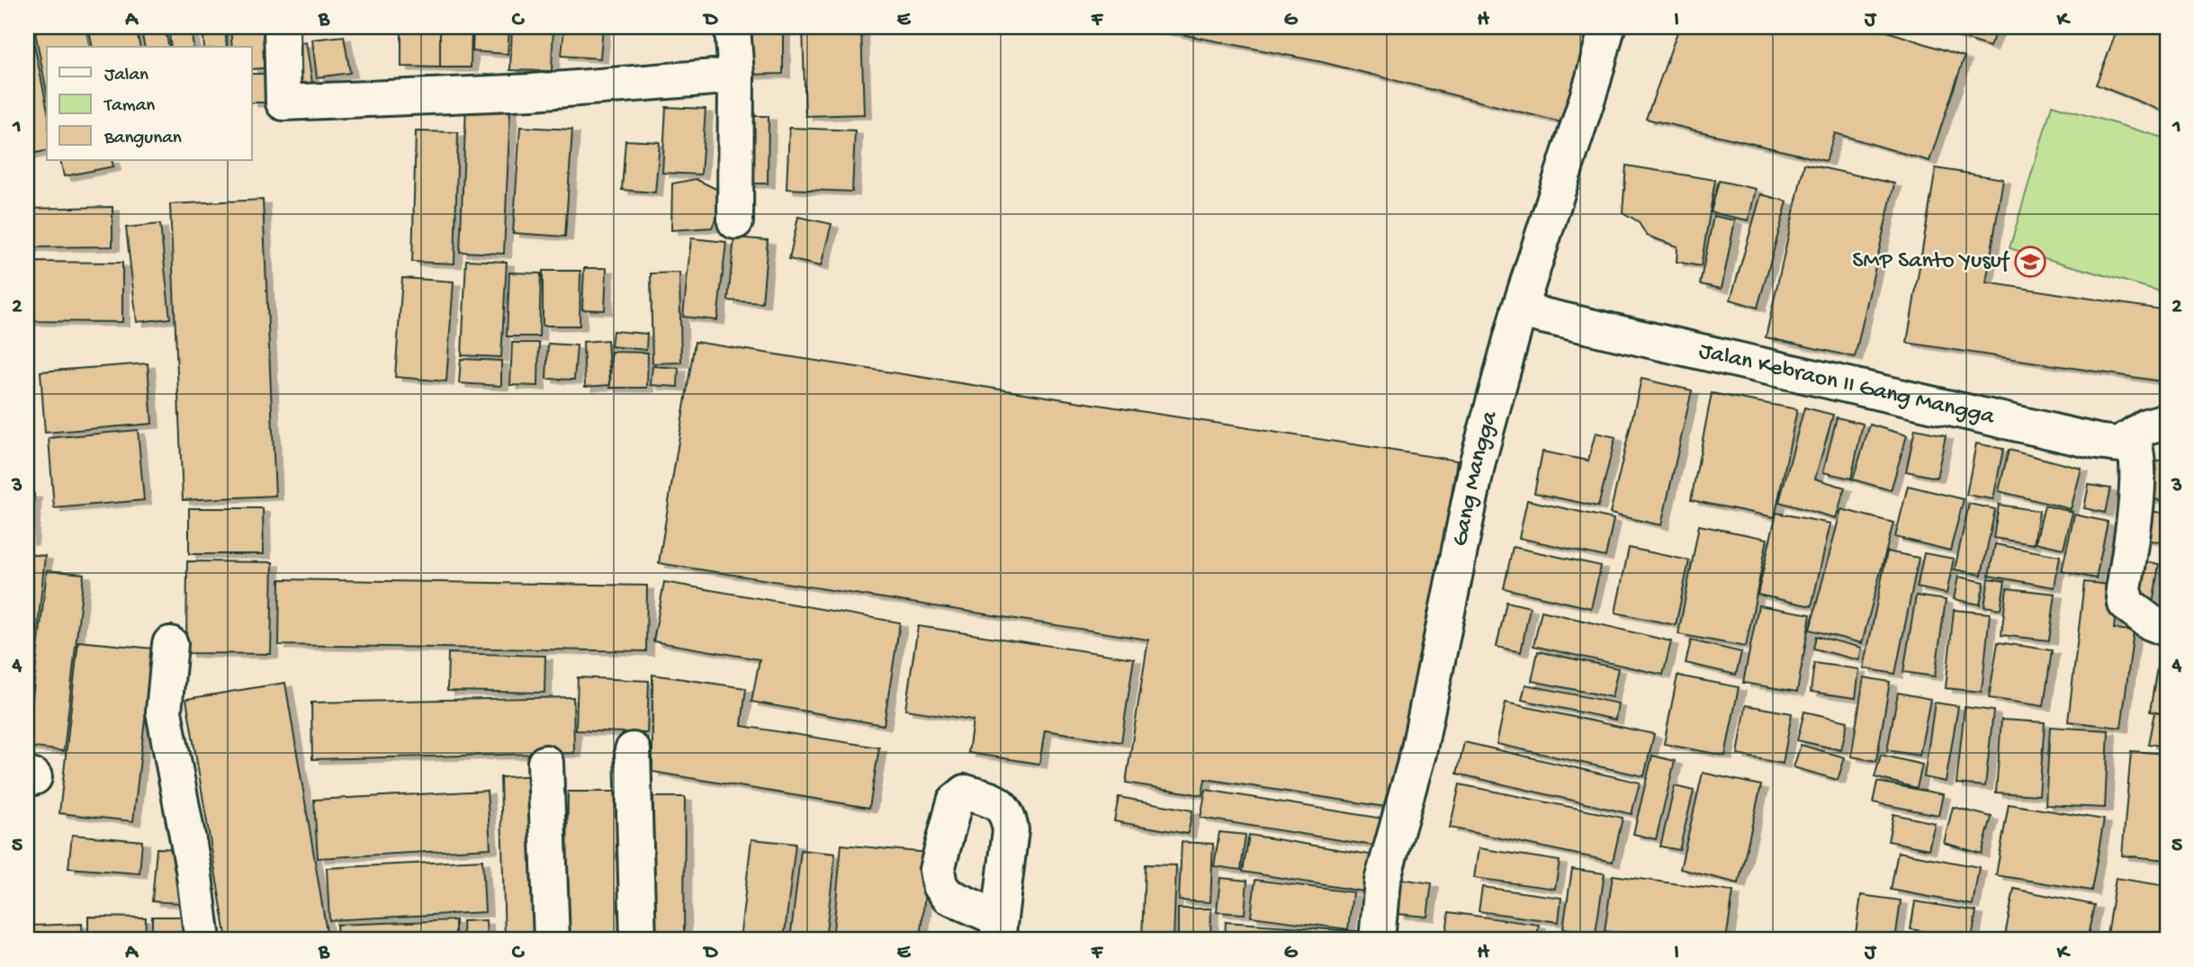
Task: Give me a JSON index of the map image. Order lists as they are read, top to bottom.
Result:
{
  "streets": {
    "street": ["Jalan Kebraon II Gang Mangga", "Gang Mangga"]
  },
  "crossings": [
    ["Jalan Kebraon II Gang Mangga", "Gang Mangga"]
  ],
  "places": {
    "school or university": ["SMP Santo Yusuf"]
  },
  "legend": ["Jalan", "Taman", "Bangunan"],
  "grid": {
    "columns": [
      "A",
      "B",
      "C",
      "D",
      "E",
      "F",
      "G",
      "H",
      "I",
      "J",
      "K"
    ],
    "rows": [
      "1",
      "2",
      "3",
      "4",
      "5"
    ]
  }
}
